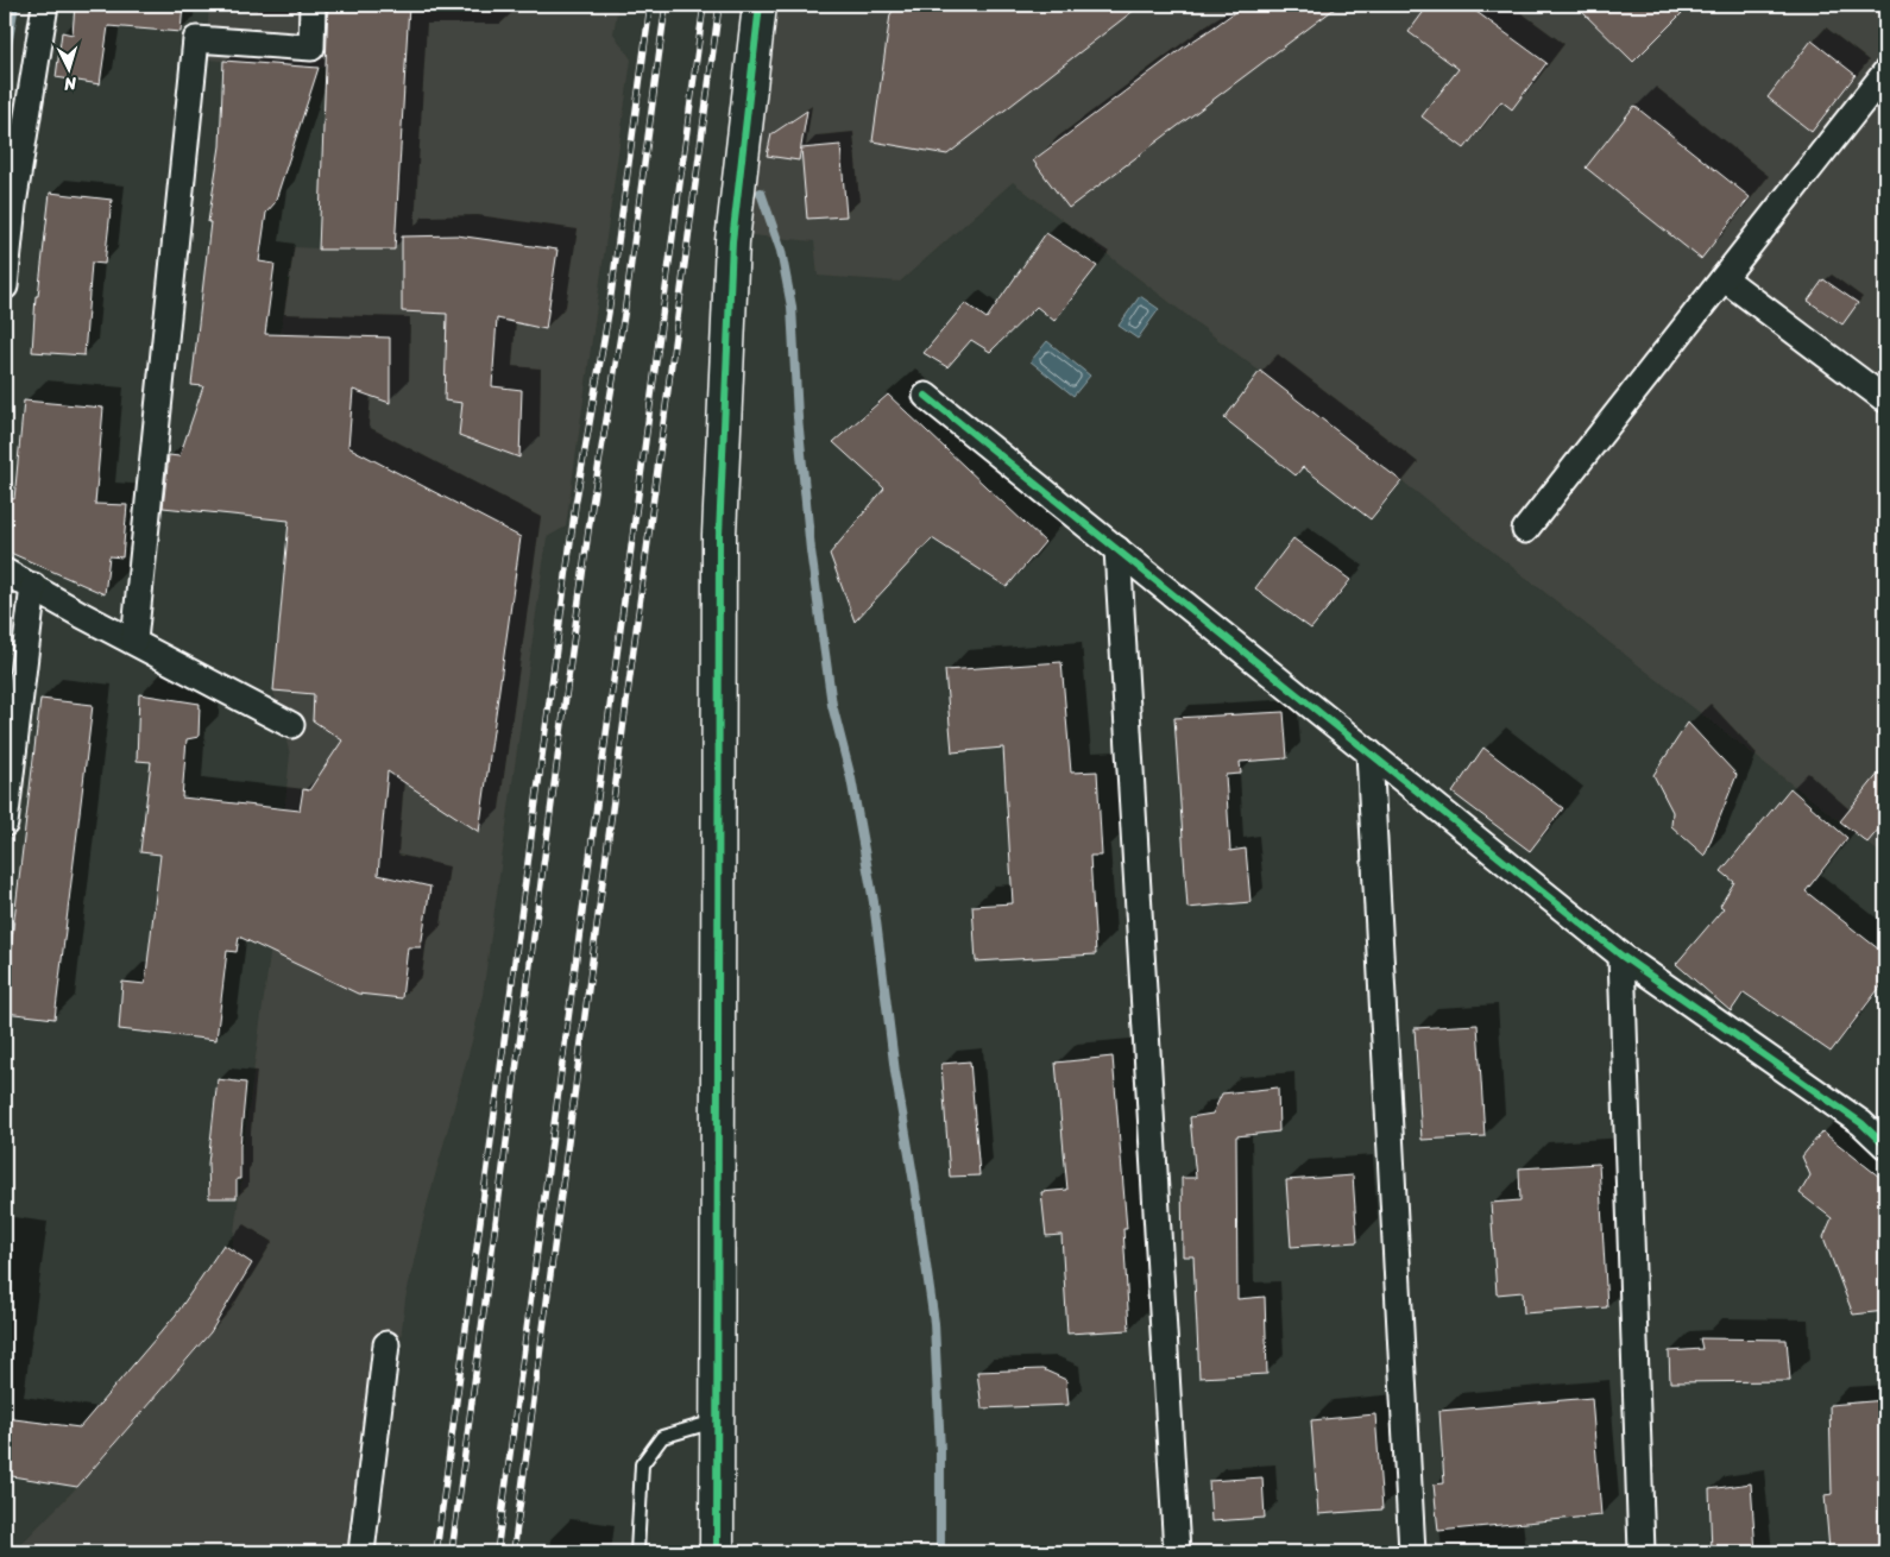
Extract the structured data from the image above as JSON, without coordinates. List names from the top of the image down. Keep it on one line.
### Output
{"north":"bottom"}
